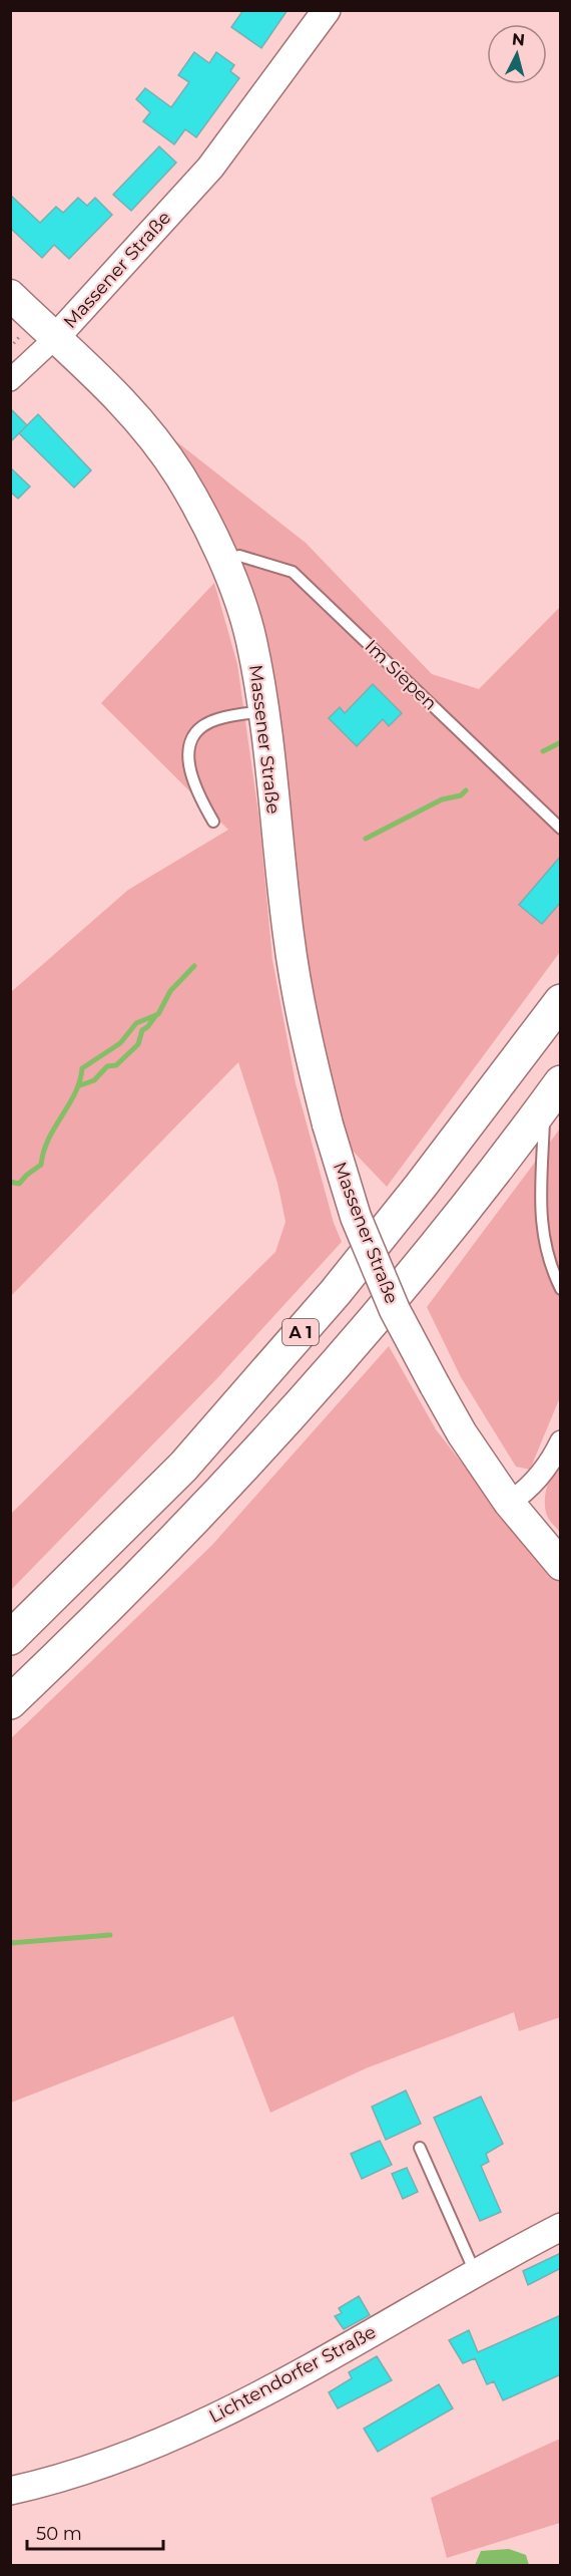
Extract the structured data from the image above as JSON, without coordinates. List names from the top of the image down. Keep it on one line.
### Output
{"streets":{"highway":["A 1"],"main road":["Massener Straße"],"street":["Lichtendorfer Straße"],"lane":["Im Siepen"]},"crossings":[["Massener Straße","Im Siepen"]],"scale_bar":"50 m","north":"top"}
